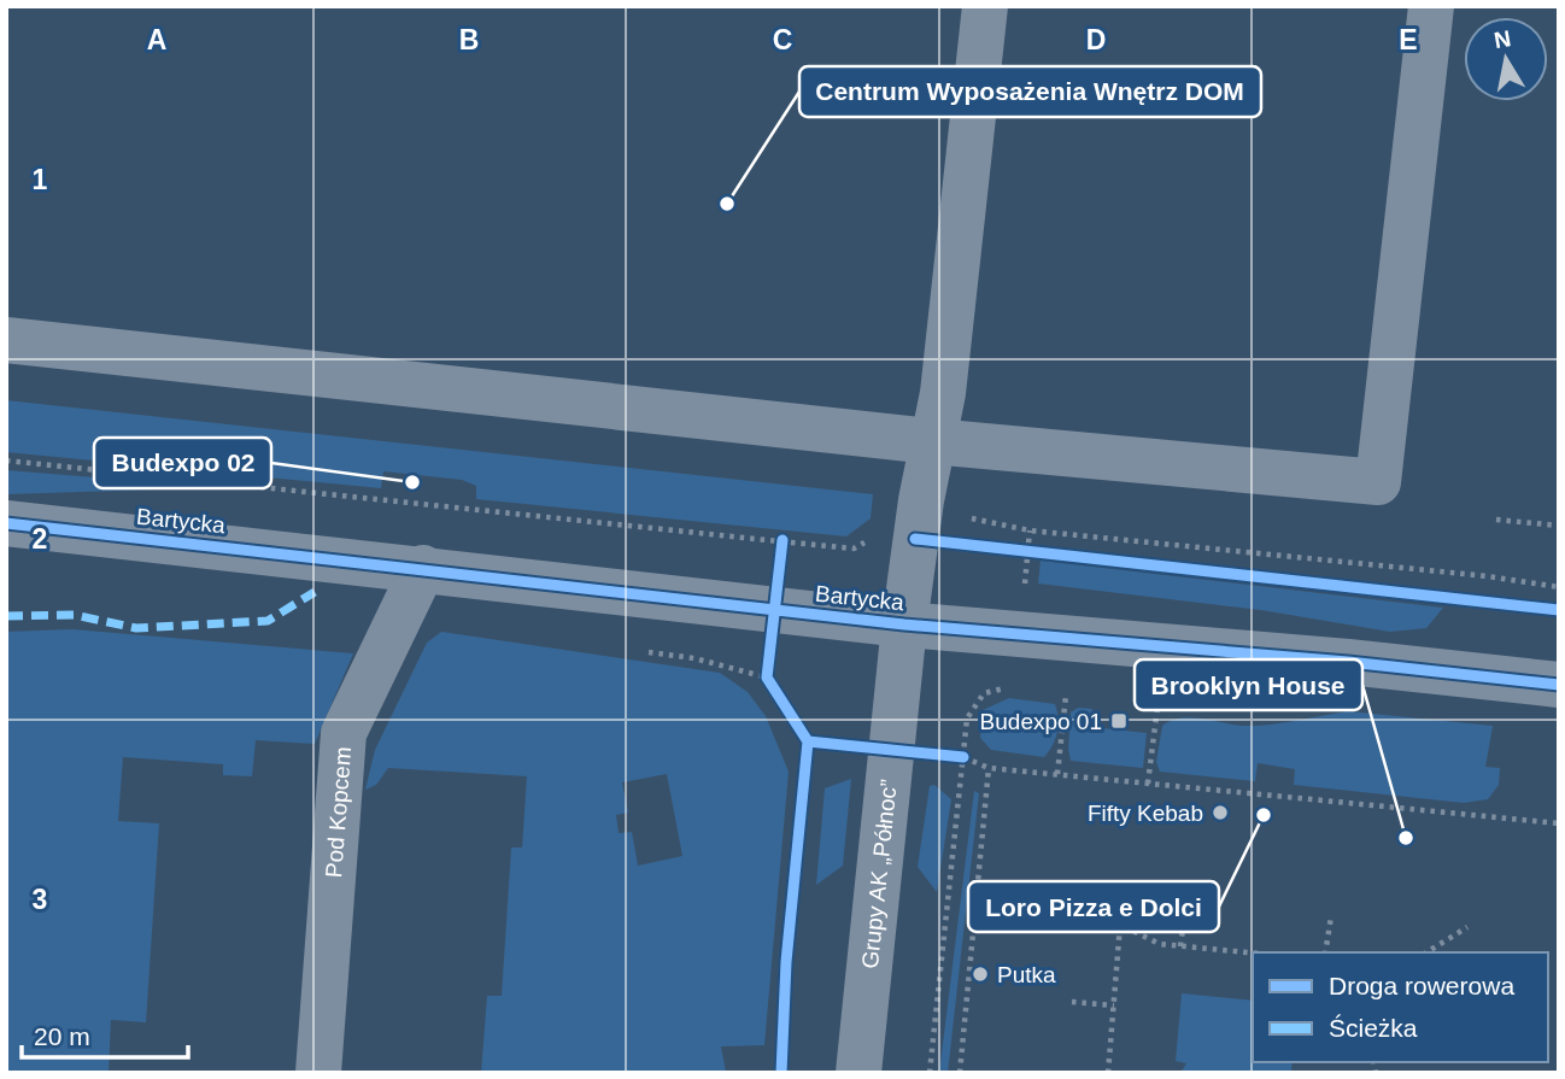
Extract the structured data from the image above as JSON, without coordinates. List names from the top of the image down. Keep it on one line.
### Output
{"streets":{"street":["Bartycka","Pod Kopcem","Grupy AK „Północ”"]},"crossings":[["Bartycka","Pod Kopcem"],["Bartycka","Grupy AK „Północ”"]],"places":{"other":["Centrum Wyposażenia Wnętrz DOM","Budexpo 02","Fifty Kebab","Loro Pizza e Dolci","Brooklyn House","Putka"],"transit":["Budexpo 01"]},"legend":["Droga rowerowa","Ścieżka"],"scale_bar":"20 m","north":"top","grid":{"columns":["A","B","C","D","E"],"rows":["1","2","3"]}}
